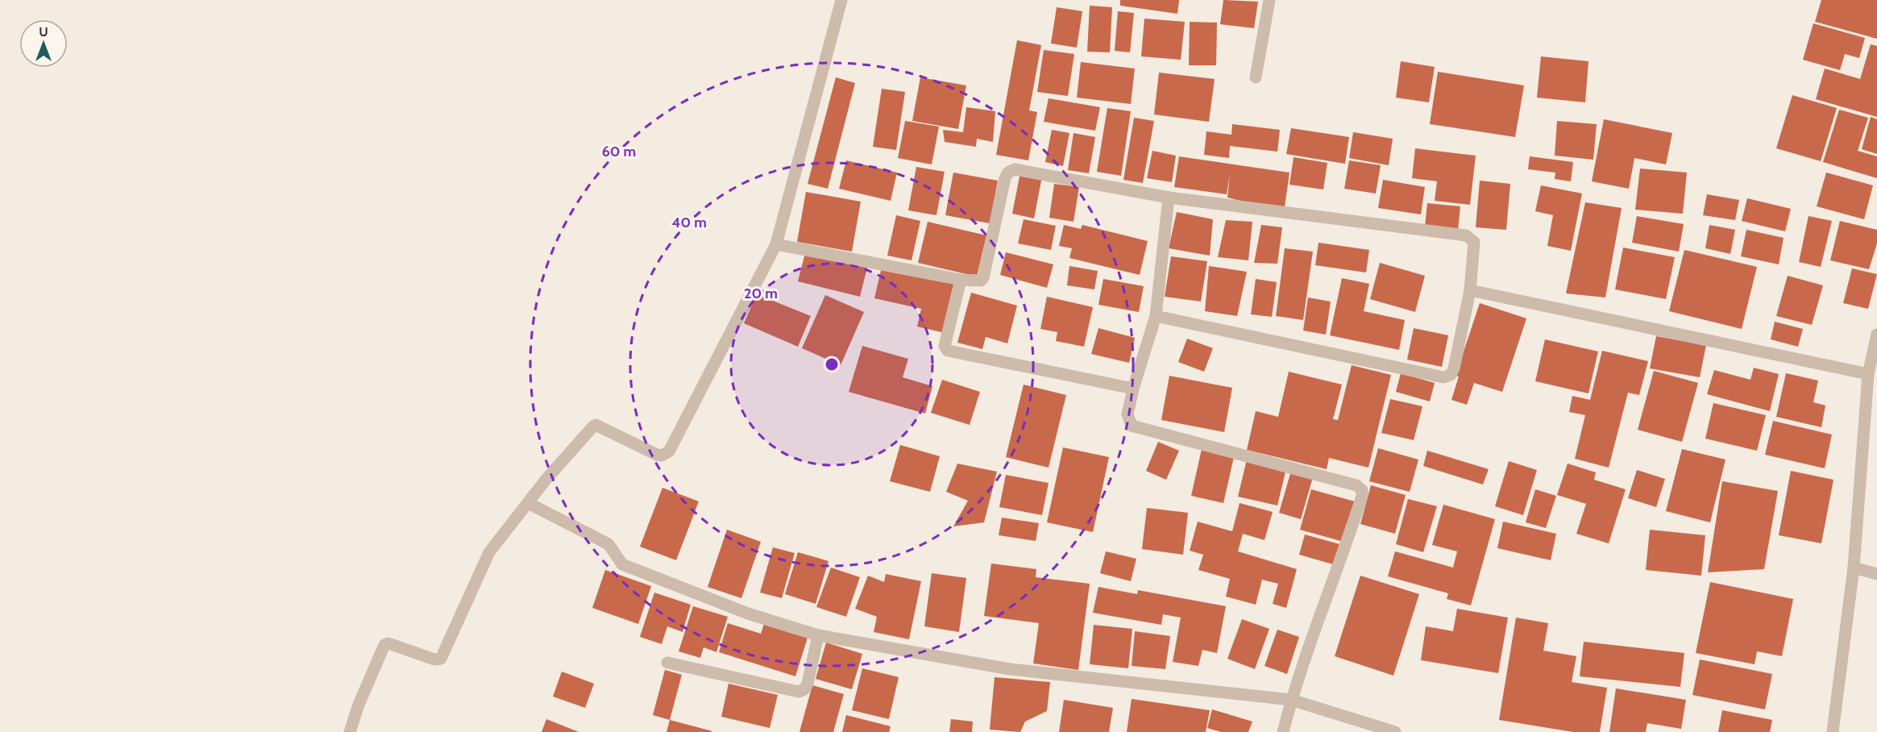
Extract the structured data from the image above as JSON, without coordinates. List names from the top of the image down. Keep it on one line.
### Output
{"north":"top","rings":["60 m","40 m","20 m"]}
